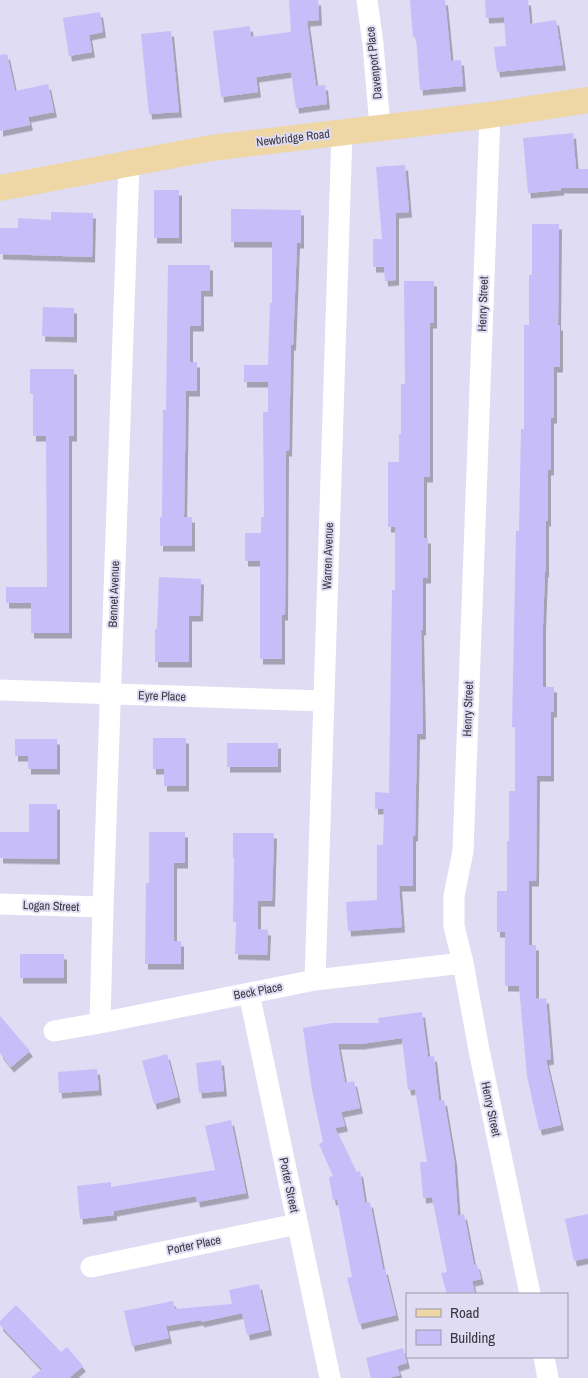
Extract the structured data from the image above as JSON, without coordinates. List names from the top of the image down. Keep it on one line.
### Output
{"streets":{"main road":["Newbridge Road"],"street":["Davenport Place","Henry Street","Warren Avenue","Bennet Avenue","Eyre Place","Logan Street","Beck Place","Porter Street","Porter Place"]},"crossings":[["Davenport Place","Newbridge Road"],["Newbridge Road","Henry Street"],["Newbridge Road","Warren Avenue"],["Newbridge Road","Bennet Avenue"],["Henry Street","Beck Place"],["Warren Avenue","Eyre Place"],["Warren Avenue","Beck Place"],["Bennet Avenue","Eyre Place"],["Bennet Avenue","Logan Street"],["Bennet Avenue","Beck Place"],["Beck Place","Porter Street"],["Porter Street","Porter Place"]],"legend":["Road","Building"]}
